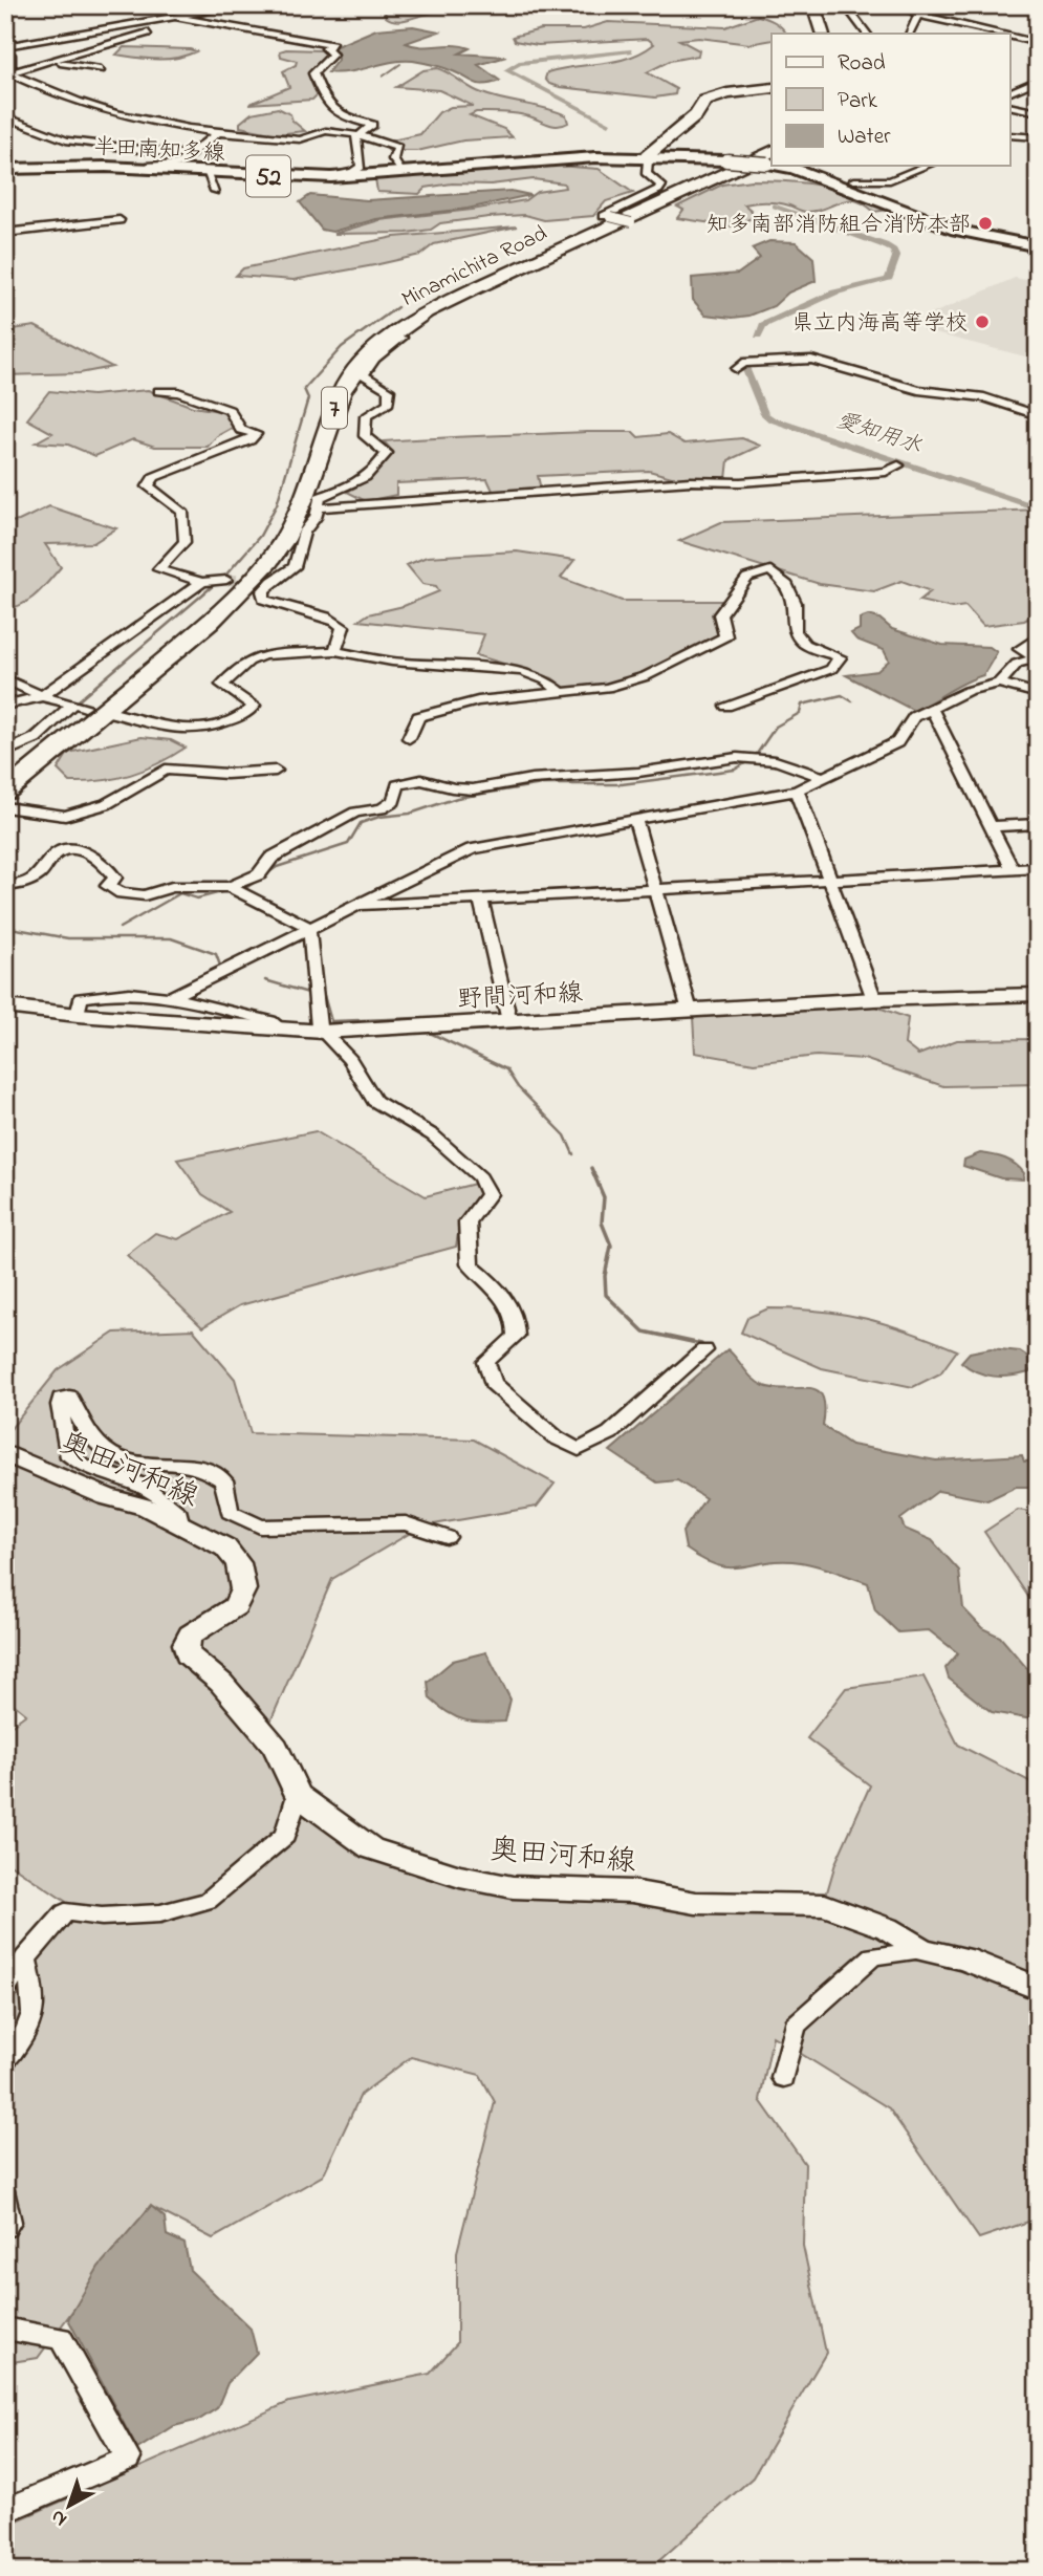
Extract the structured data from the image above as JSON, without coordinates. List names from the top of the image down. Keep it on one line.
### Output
{"streets":{"highway":["Minamichita Road","7"],"main road":["半田南知多線","52","野間河和線","奥田河和線"]},"crossings":[["半田南知多線","Minamichita Road"]],"water":["愛知用水"],"places":["知多南部消防組合消防本部","県立内海高等学校"],"legend":["Road","Park","Water"],"north":"bottom left"}
